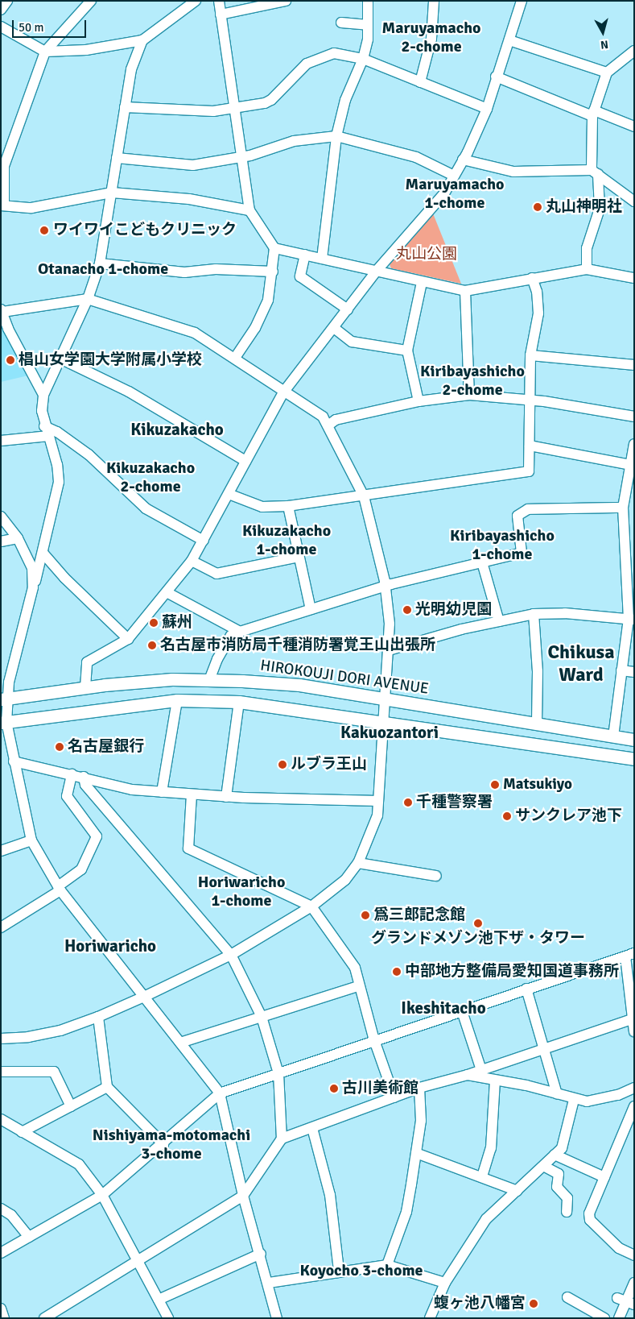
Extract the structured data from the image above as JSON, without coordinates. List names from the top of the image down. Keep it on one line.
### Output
{"streets":{"main road":["HIROKOUJI DORI AVENUE"]},"districts":["Maruyamacho 2-chome","Maruyamacho 1-chome","Otanacho 1-chome","Kiribayashicho 2-chome","Kikuzakacho","Kikuzakacho 2-chome","Kikuzakacho 1-chome","Kiribayashicho 1-chome","Chikusa Ward","Kakuozantori","Horiwaricho 1-chome","Horiwaricho","Ikeshitacho","Nishiyama-motomachi 3-chome","Koyocho 3-chome"],"parks":["丸山公園"],"places":["丸山神明社","ワイワイこどもクリニック","椙山女学園大学附属小学校","光明幼児園","蘇州","名古屋市消防局千種消防署覚王山出張所","名古屋銀行","ルブラ王山","Matsukiyo","千種警察署","サンクレア池下","爲三郎記念館","グランドメゾン池下ザ・タワー","中部地方整備局愛知国道事務所","古川美術館","蝮ヶ池八幡宮"],"scale_bar":"50 m","north":"bottom"}
